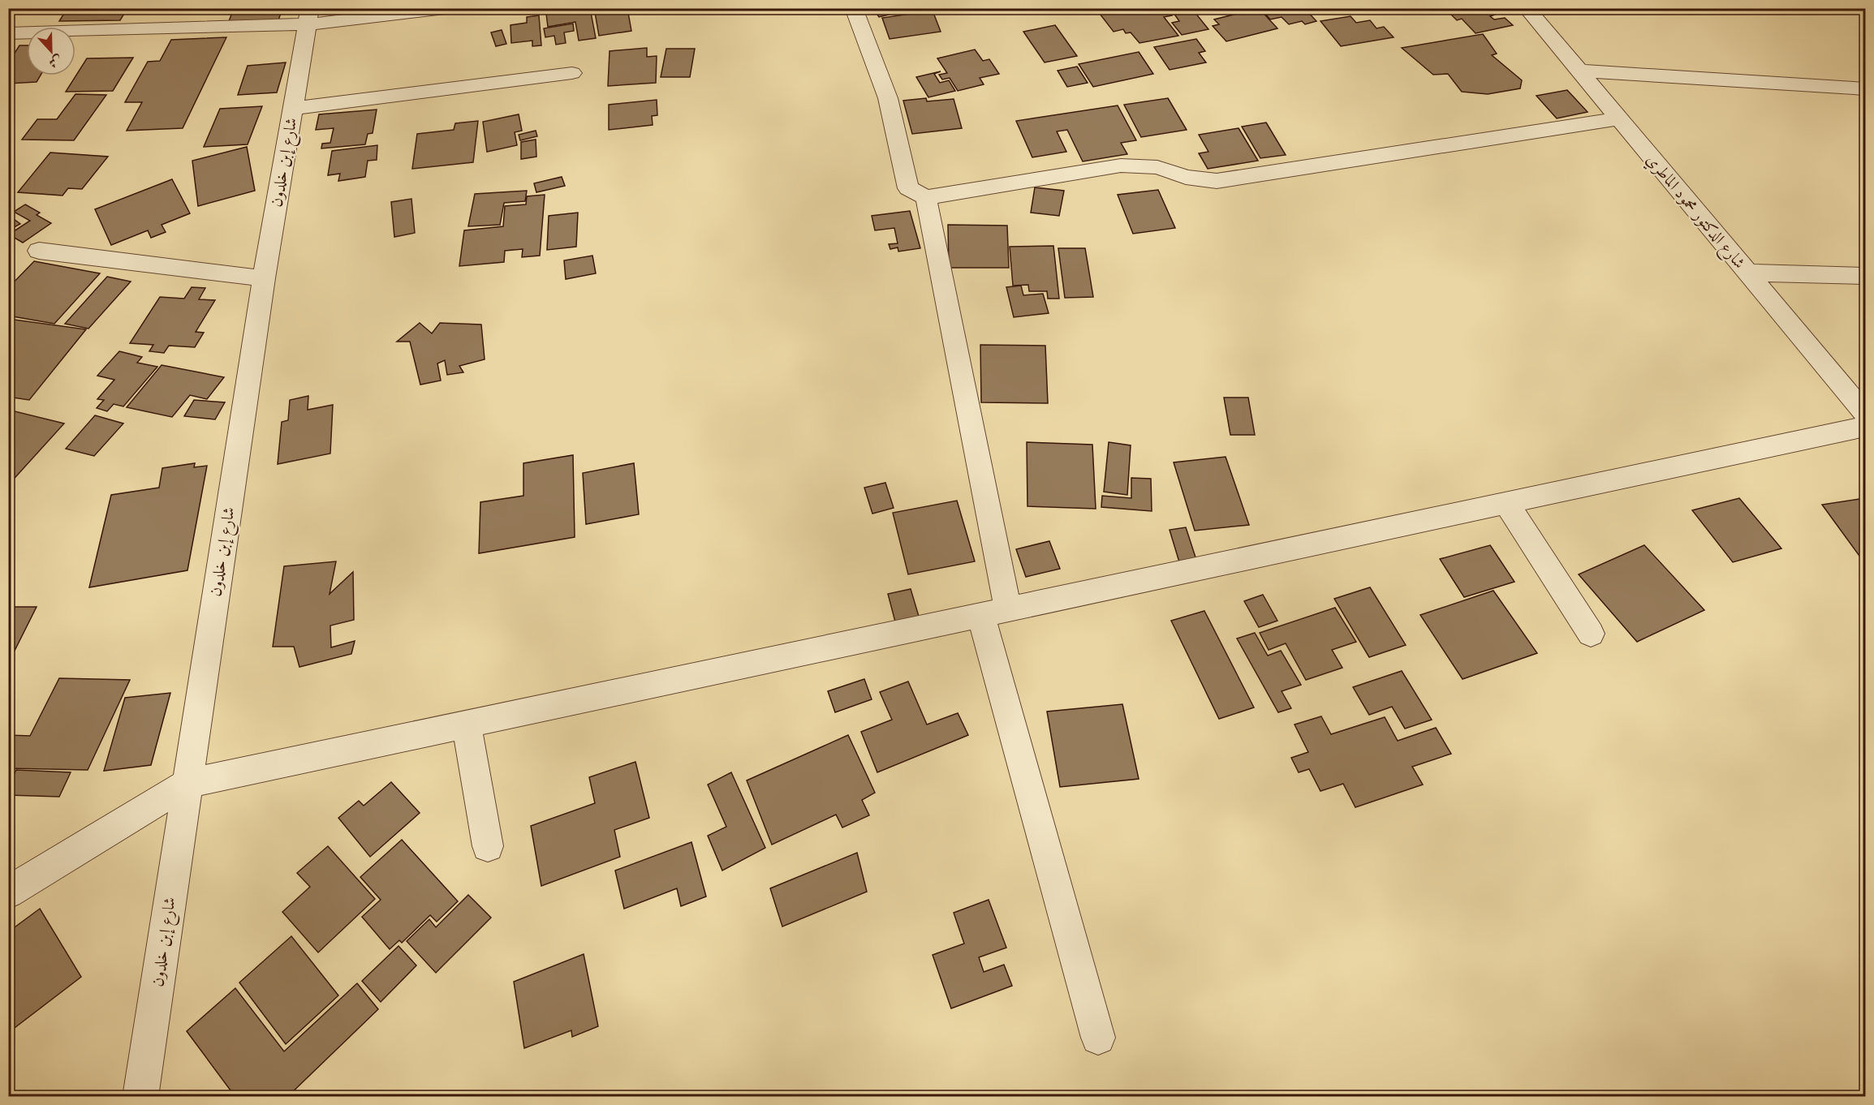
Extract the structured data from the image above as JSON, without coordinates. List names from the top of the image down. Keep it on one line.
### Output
{"streets":{"street":["شارع إبن خلدون","شارع الدكتور محمود الماطري"]},"north":"bottom"}
